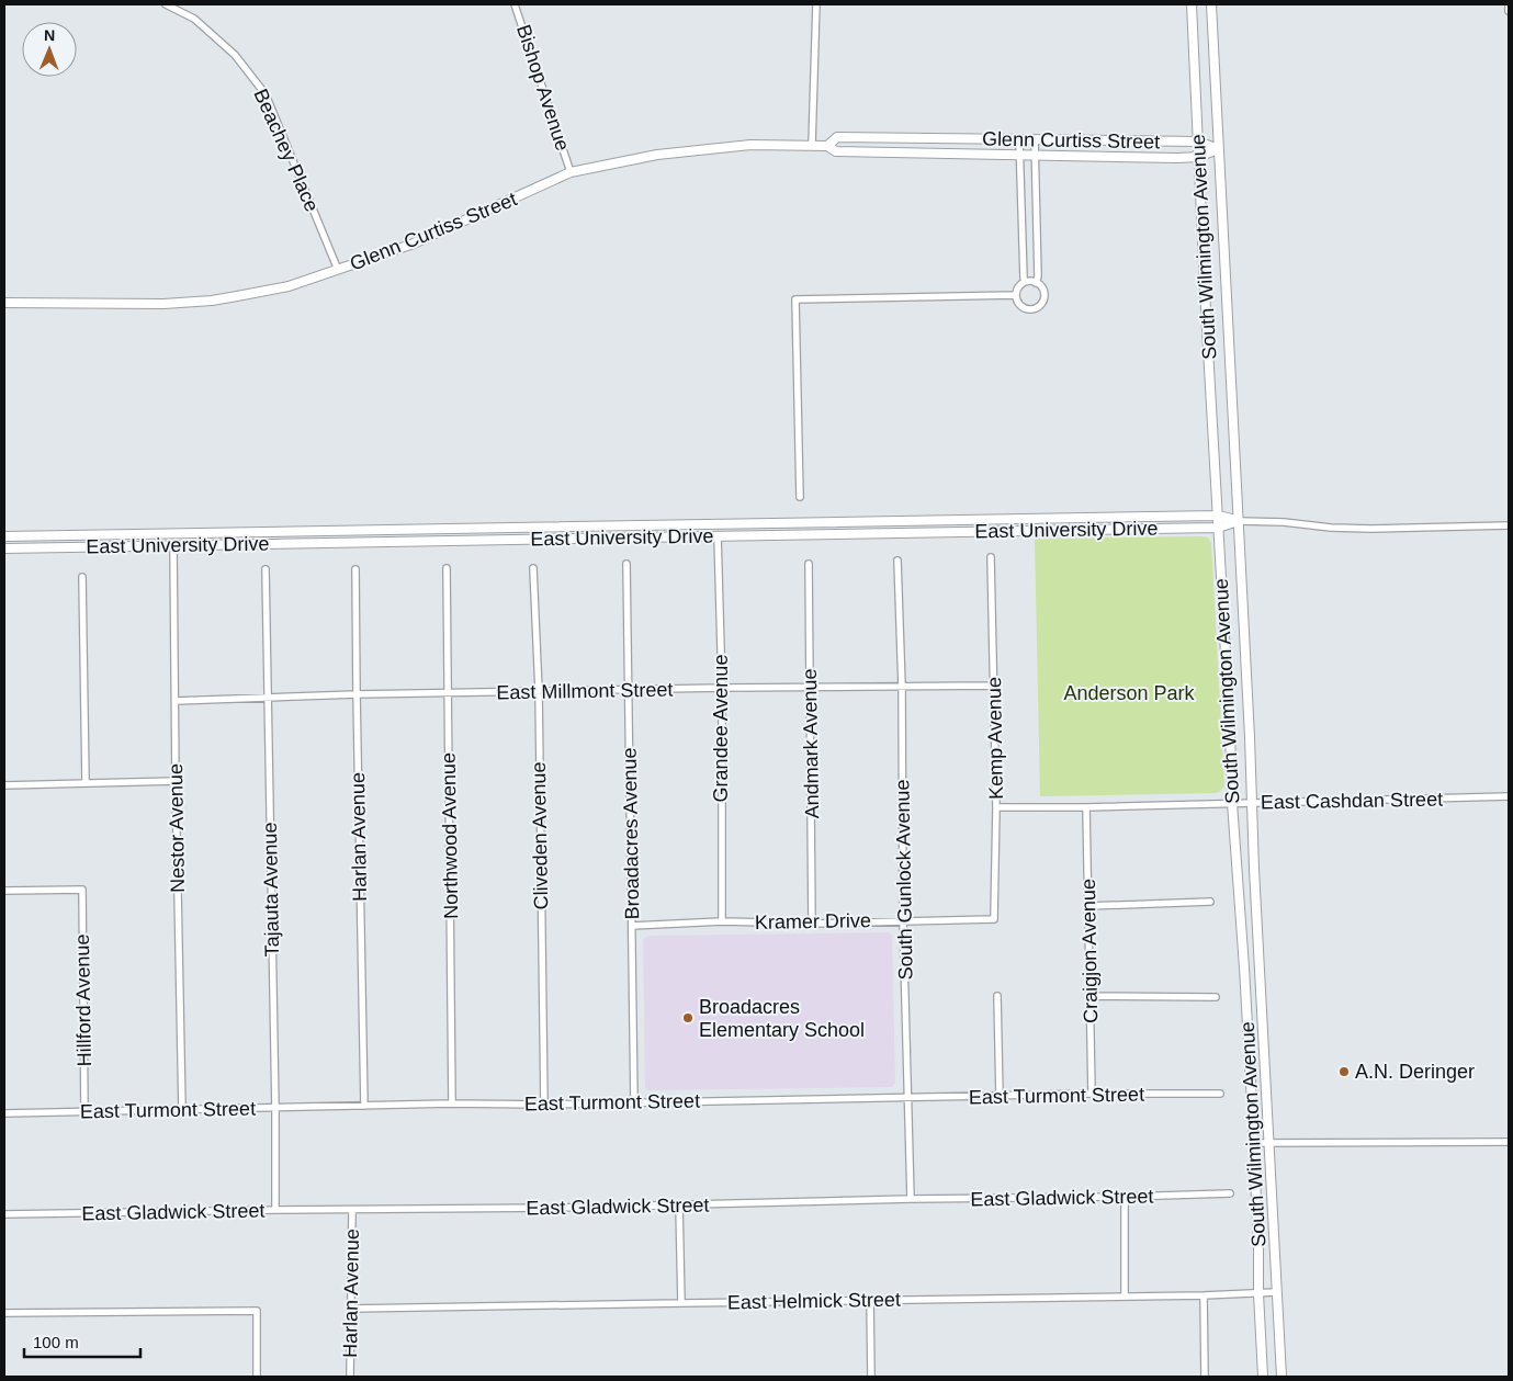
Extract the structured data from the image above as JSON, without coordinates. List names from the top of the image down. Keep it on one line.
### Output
{"streets":{"street":["Bishop Avenue","Glenn Curtiss Street","Beachey Place","South Wilmington Avenue","East University Drive","East Millmont Street","Grandee Avenue","Kemp Avenue","Andmark Avenue","East Cashdan Street","Nestor Avenue","Broadacres Avenue","Northwood Avenue","Cliveden Avenue","Harlan Avenue","South Gunlock Avenue","Tajauta Avenue","Kramer Drive","Craigjon Avenue","Hillford Avenue","East Turmont Street","East Gladwick Street","East Helmick Street"]},"crossings":[["Bishop Avenue","Glenn Curtiss Street"],["Glenn Curtiss Street","Beachey Place"],["Glenn Curtiss Street","South Wilmington Avenue"],["South Wilmington Avenue","East University Drive"],["South Wilmington Avenue","East Cashdan Street"],["South Wilmington Avenue","East Helmick Street"],["East University Drive","Grandee Avenue"],["East University Drive","Nestor Avenue"],["East Millmont Street","Grandee Avenue"],["East Millmont Street","Kemp Avenue"],["East Millmont Street","Andmark Avenue"],["East Millmont Street","Nestor Avenue"],["East Millmont Street","Broadacres Avenue"],["East Millmont Street","Northwood Avenue"],["East Millmont Street","Cliveden Avenue"],["East Millmont Street","Harlan Avenue"],["East Millmont Street","South Gunlock Avenue"],["East Millmont Street","Tajauta Avenue"],["Grandee Avenue","Kramer Drive"],["Kemp Avenue","East Cashdan Street"],["Kemp Avenue","Kramer Drive"],["Andmark Avenue","Kramer Drive"],["East Cashdan Street","Craigjon Avenue"],["Nestor Avenue","East Turmont Street"],["Broadacres Avenue","Kramer Drive"],["Broadacres Avenue","East Turmont Street"],["Northwood Avenue","East Turmont Street"],["Cliveden Avenue","East Turmont Street"],["Harlan Avenue","East Turmont Street"],["Harlan Avenue","East Gladwick Street"],["Harlan Avenue","East Helmick Street"],["South Gunlock Avenue","Kramer Drive"],["South Gunlock Avenue","East Turmont Street"],["South Gunlock Avenue","East Gladwick Street"],["Tajauta Avenue","East Turmont Street"],["Tajauta Avenue","East Gladwick Street"],["Craigjon Avenue","East Turmont Street"],["Hillford Avenue","East Turmont Street"]],"parks":["Anderson Park"],"places":["Broadacres Elementary School","A.N. Deringer"],"scale_bar":"100 m","north":"top"}
